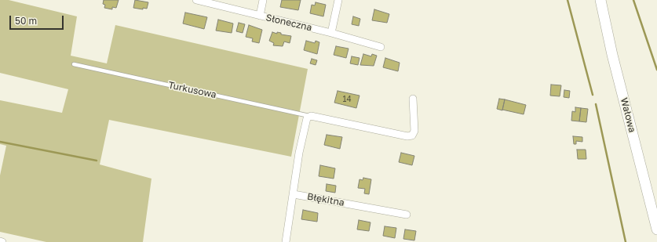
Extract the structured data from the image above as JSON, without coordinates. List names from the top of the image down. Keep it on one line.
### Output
{"streets":{"street":["Słoneczna","Turkusowa","Wałowa","Błękitna"]},"house_numbers":["14"],"scale_bar":"50 m"}
